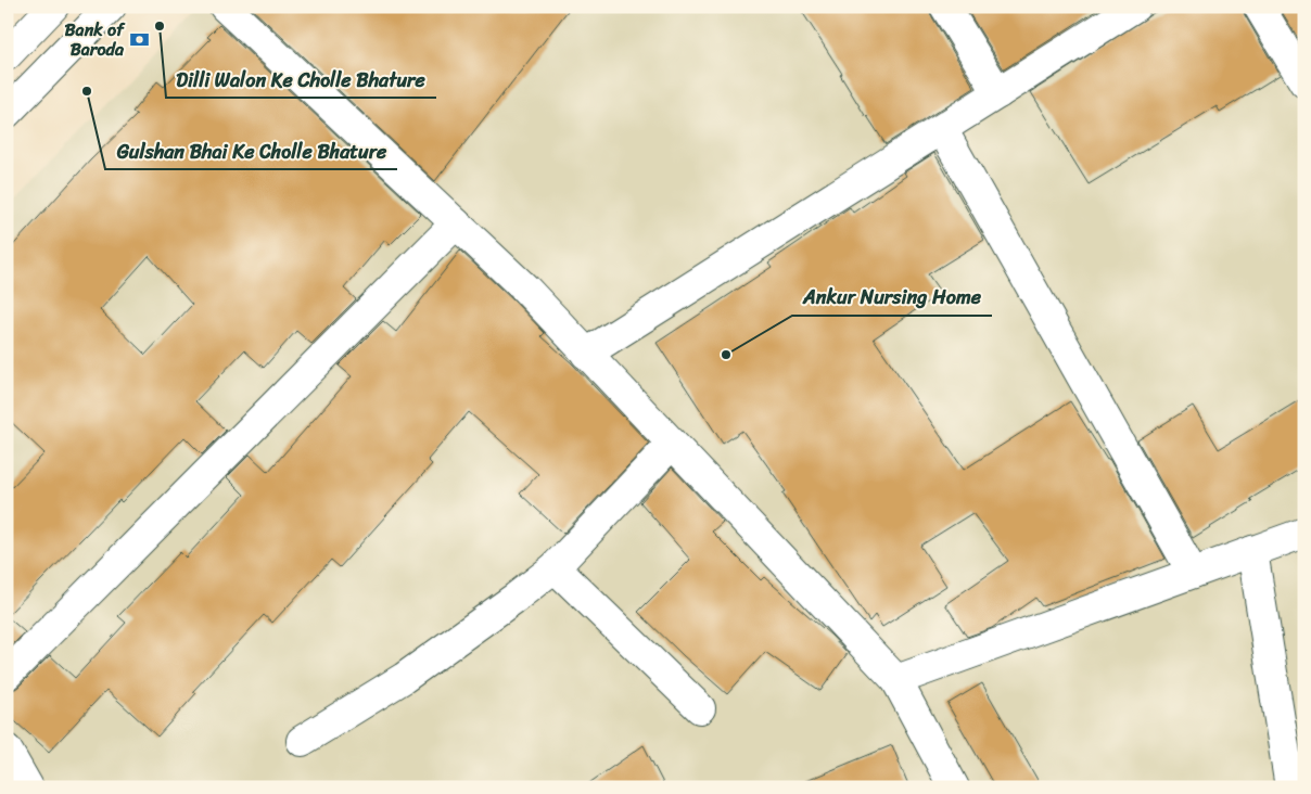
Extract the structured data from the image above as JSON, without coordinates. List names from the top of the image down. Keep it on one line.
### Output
{"places":{"other":["Dilli Walon Ke Cholle Bhature","Gulshan Bhai Ke Cholle Bhature","Ankur Nursing Home"],"bank":["Bank of Baroda"]}}
